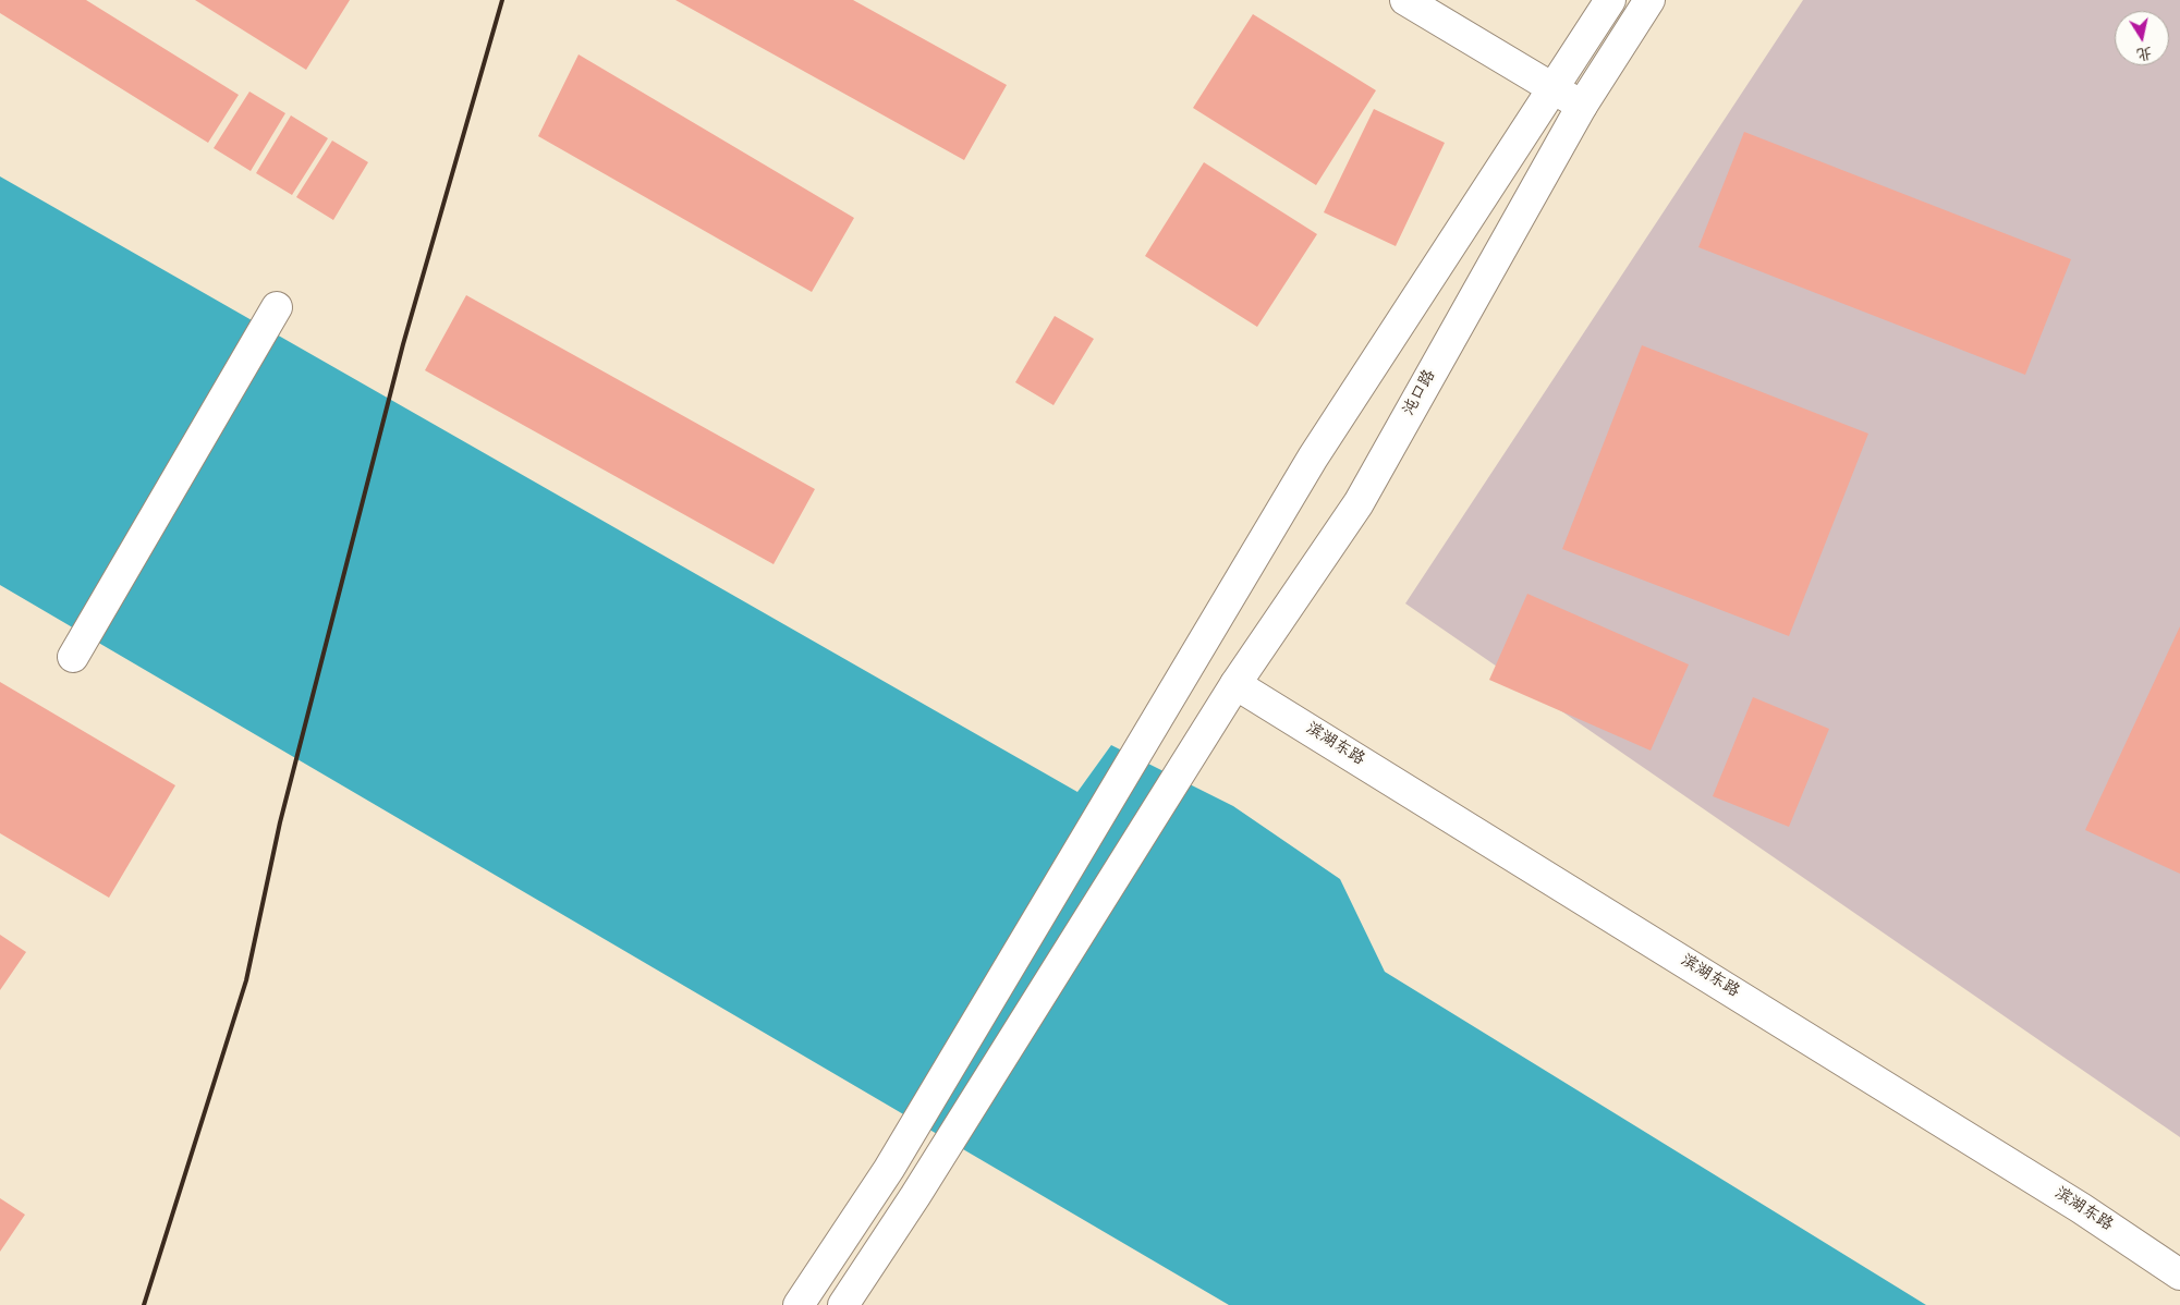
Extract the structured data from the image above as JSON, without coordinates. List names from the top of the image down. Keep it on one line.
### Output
{"streets":{"main road":["沌口路","滨湖东路"]},"crossings":[["沌口路","滨湖东路"]],"north":"bottom"}
